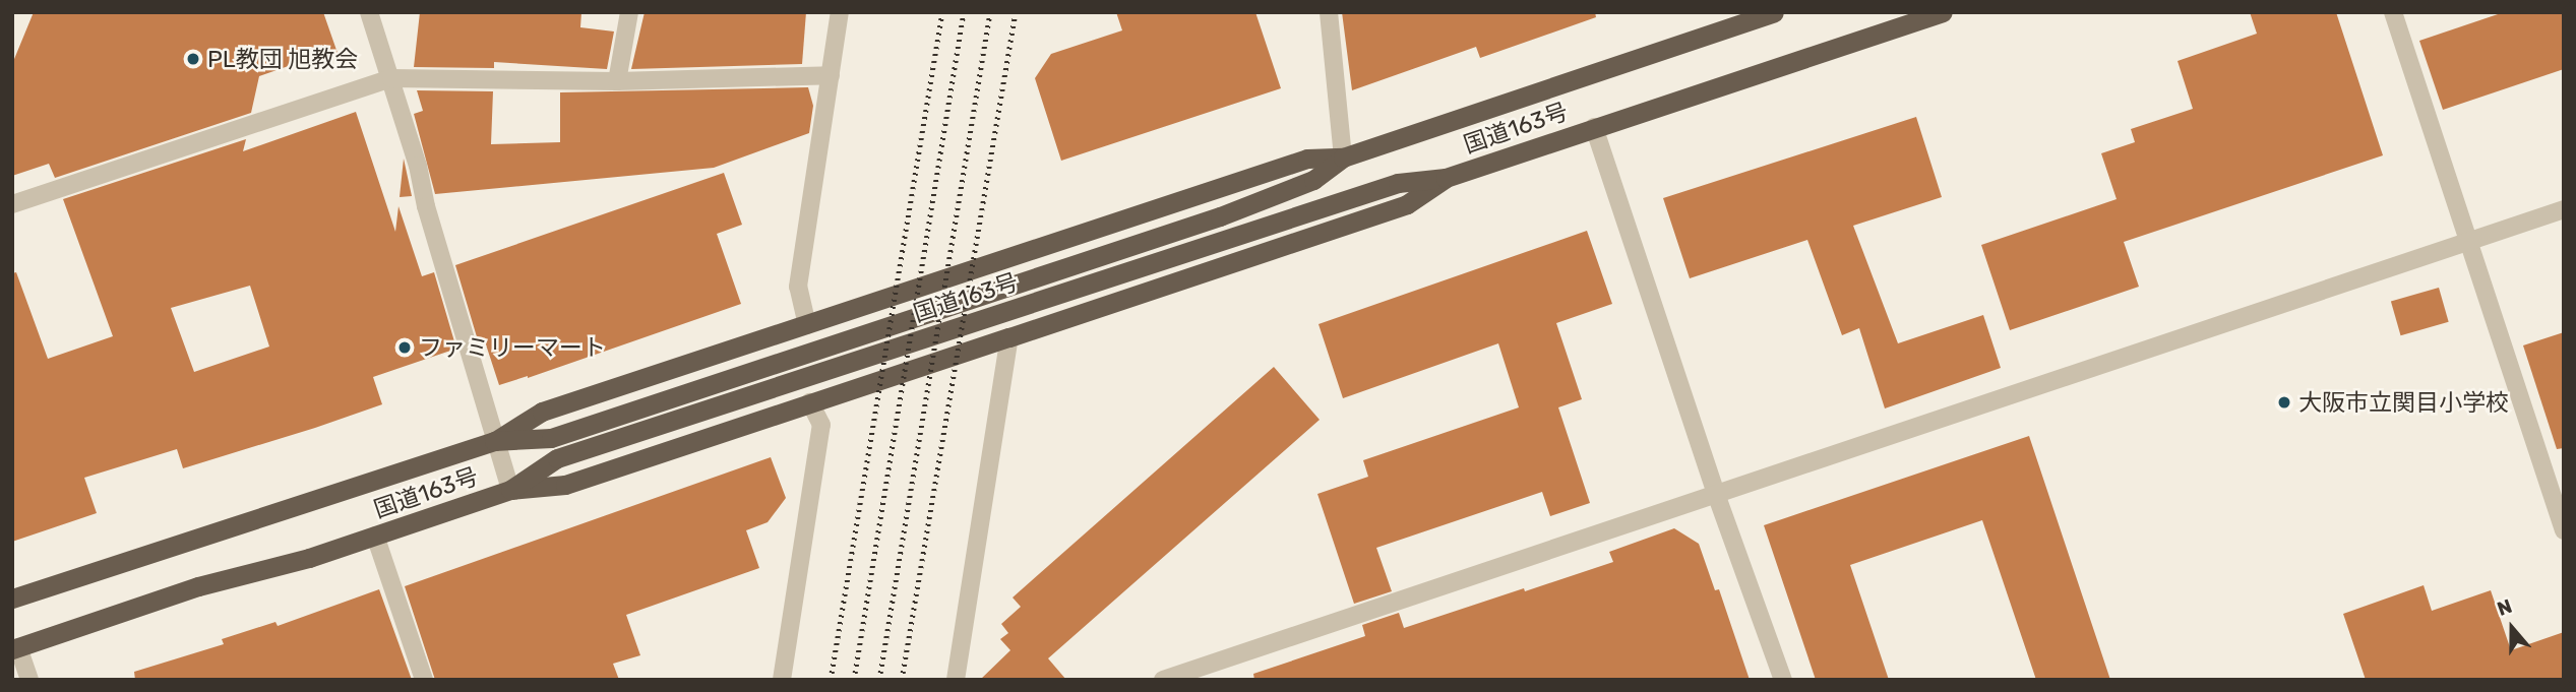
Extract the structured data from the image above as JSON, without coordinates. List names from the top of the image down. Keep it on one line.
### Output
{"streets":{"highway":["国道163号"]},"places":["PL教団 旭教会","ファミリーマート","大阪市立関目小学校"],"north":"top"}
